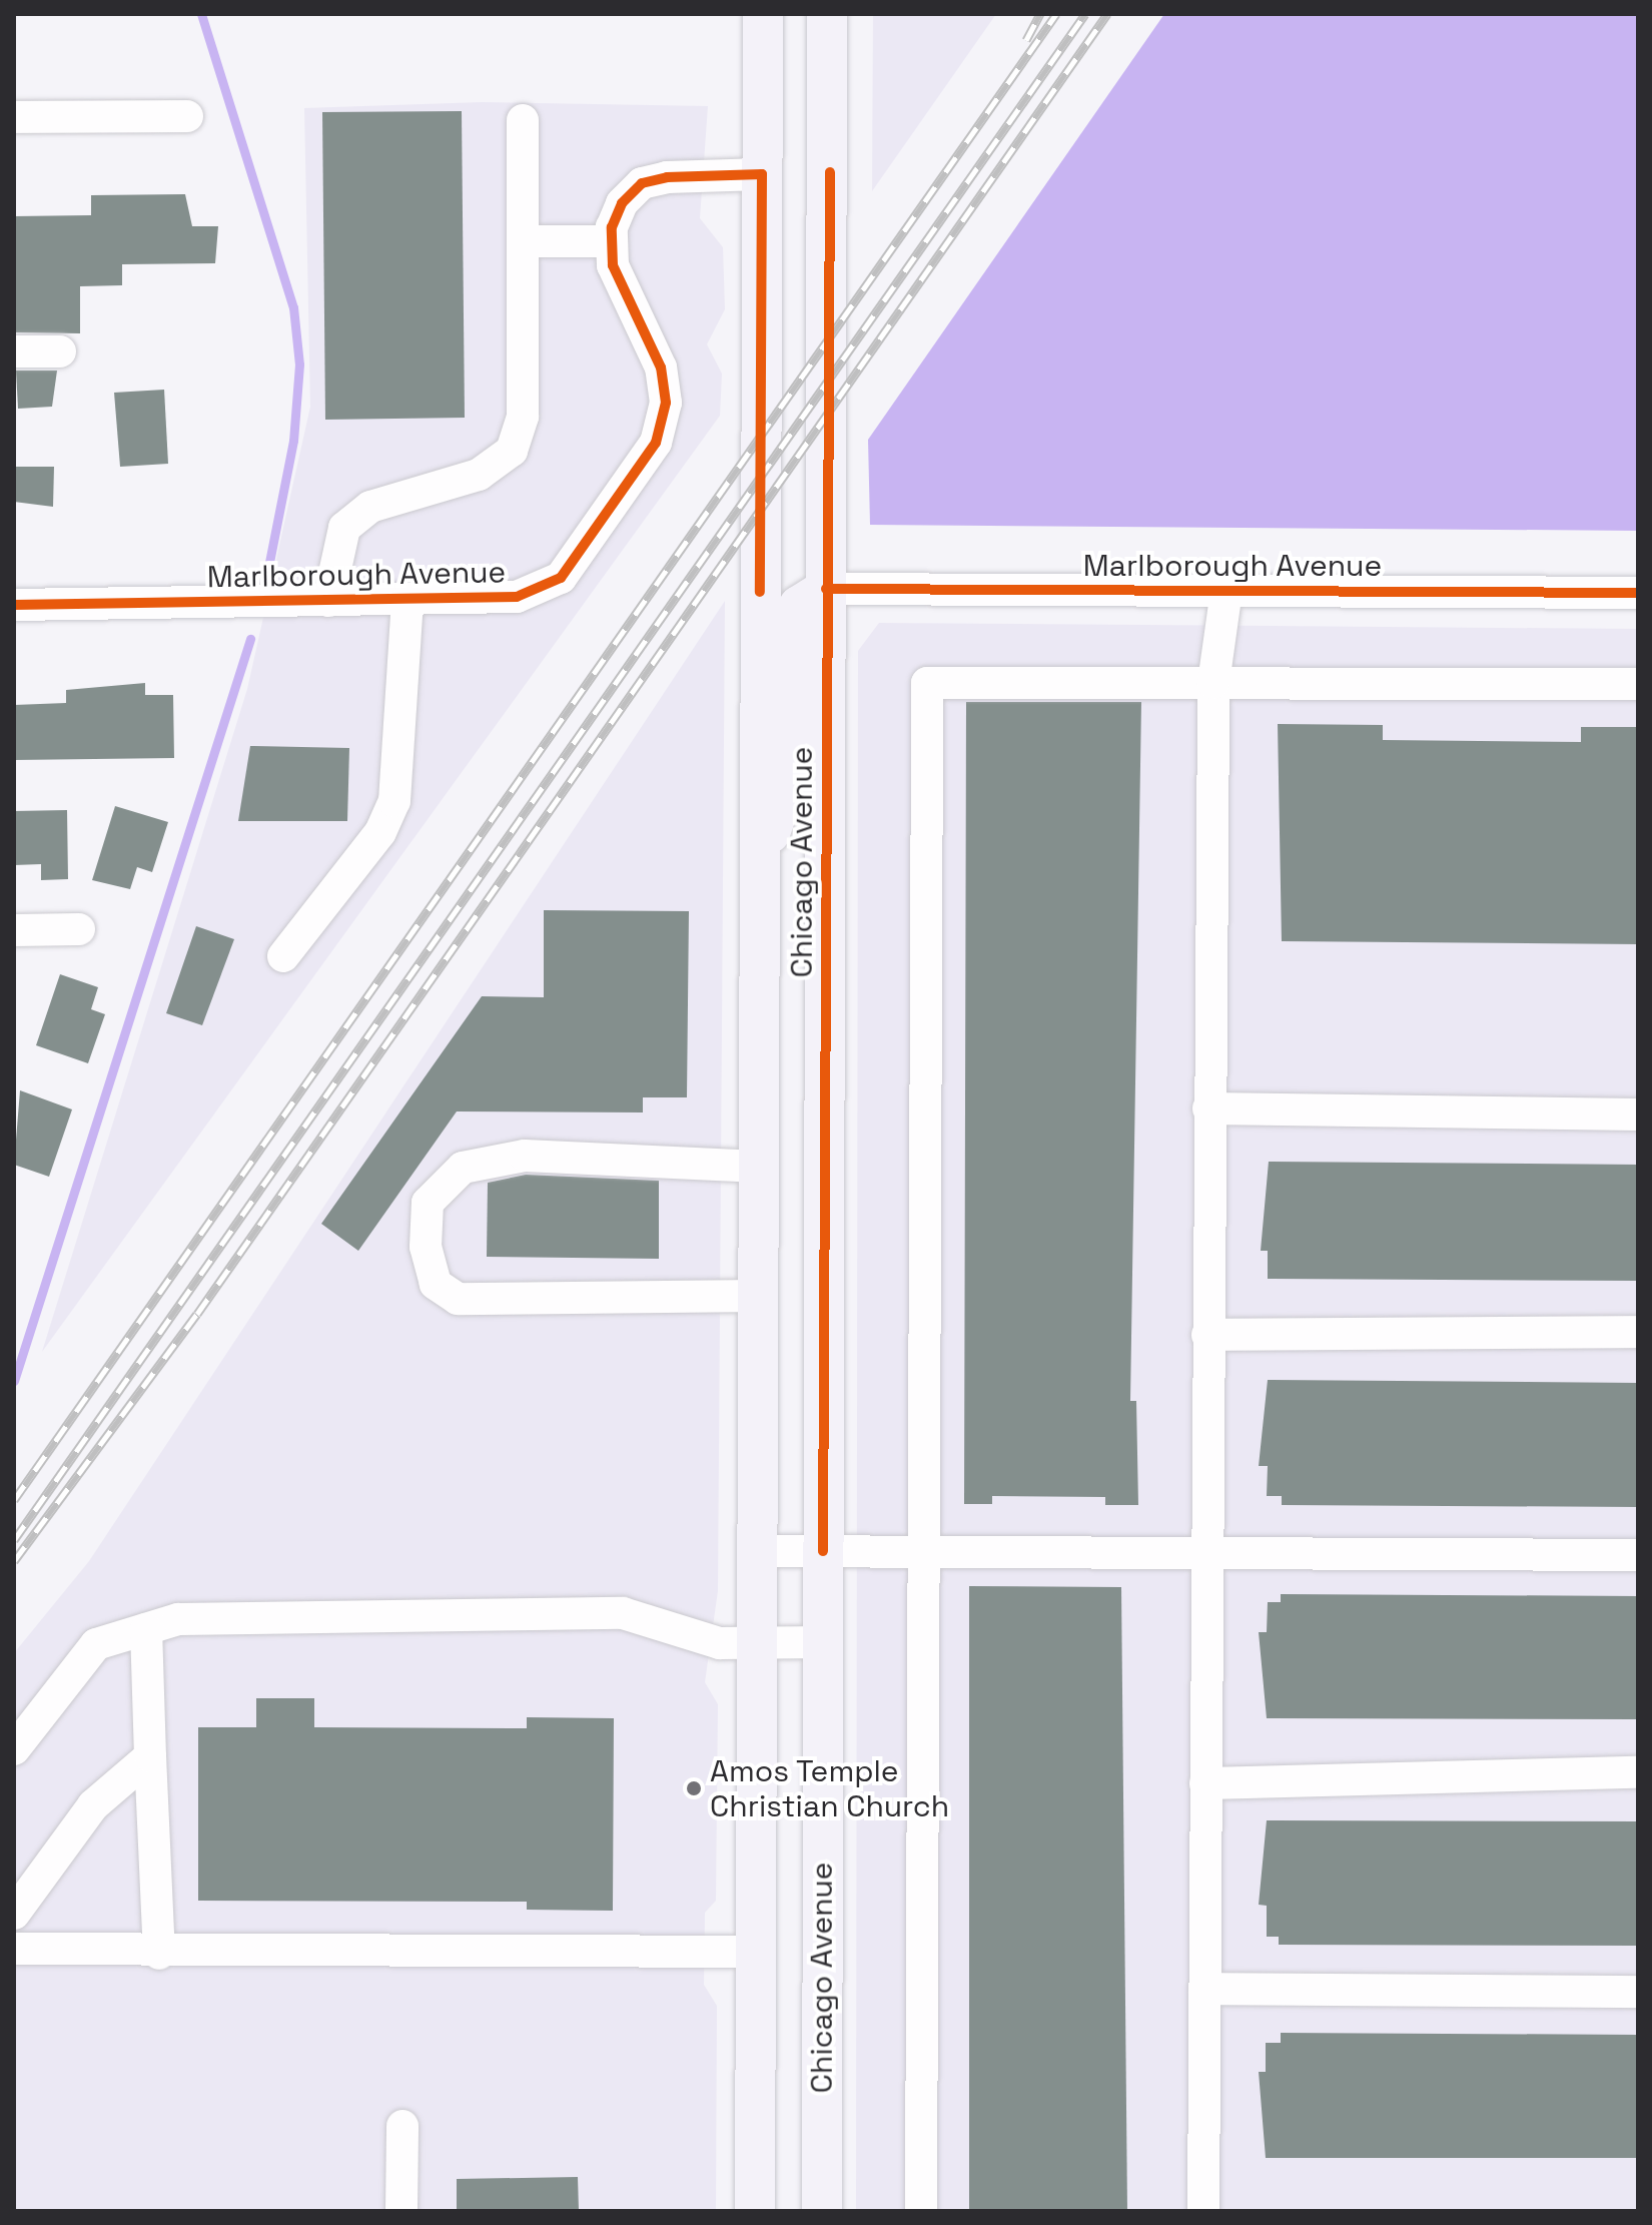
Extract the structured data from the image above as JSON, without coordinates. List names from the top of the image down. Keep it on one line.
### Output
{"streets":{"main road":["Chicago Avenue"],"street":["Marlborough Avenue"]},"crossings":[["Marlborough Avenue","Chicago Avenue"]],"places":["Amos Temple Christian Church"]}
